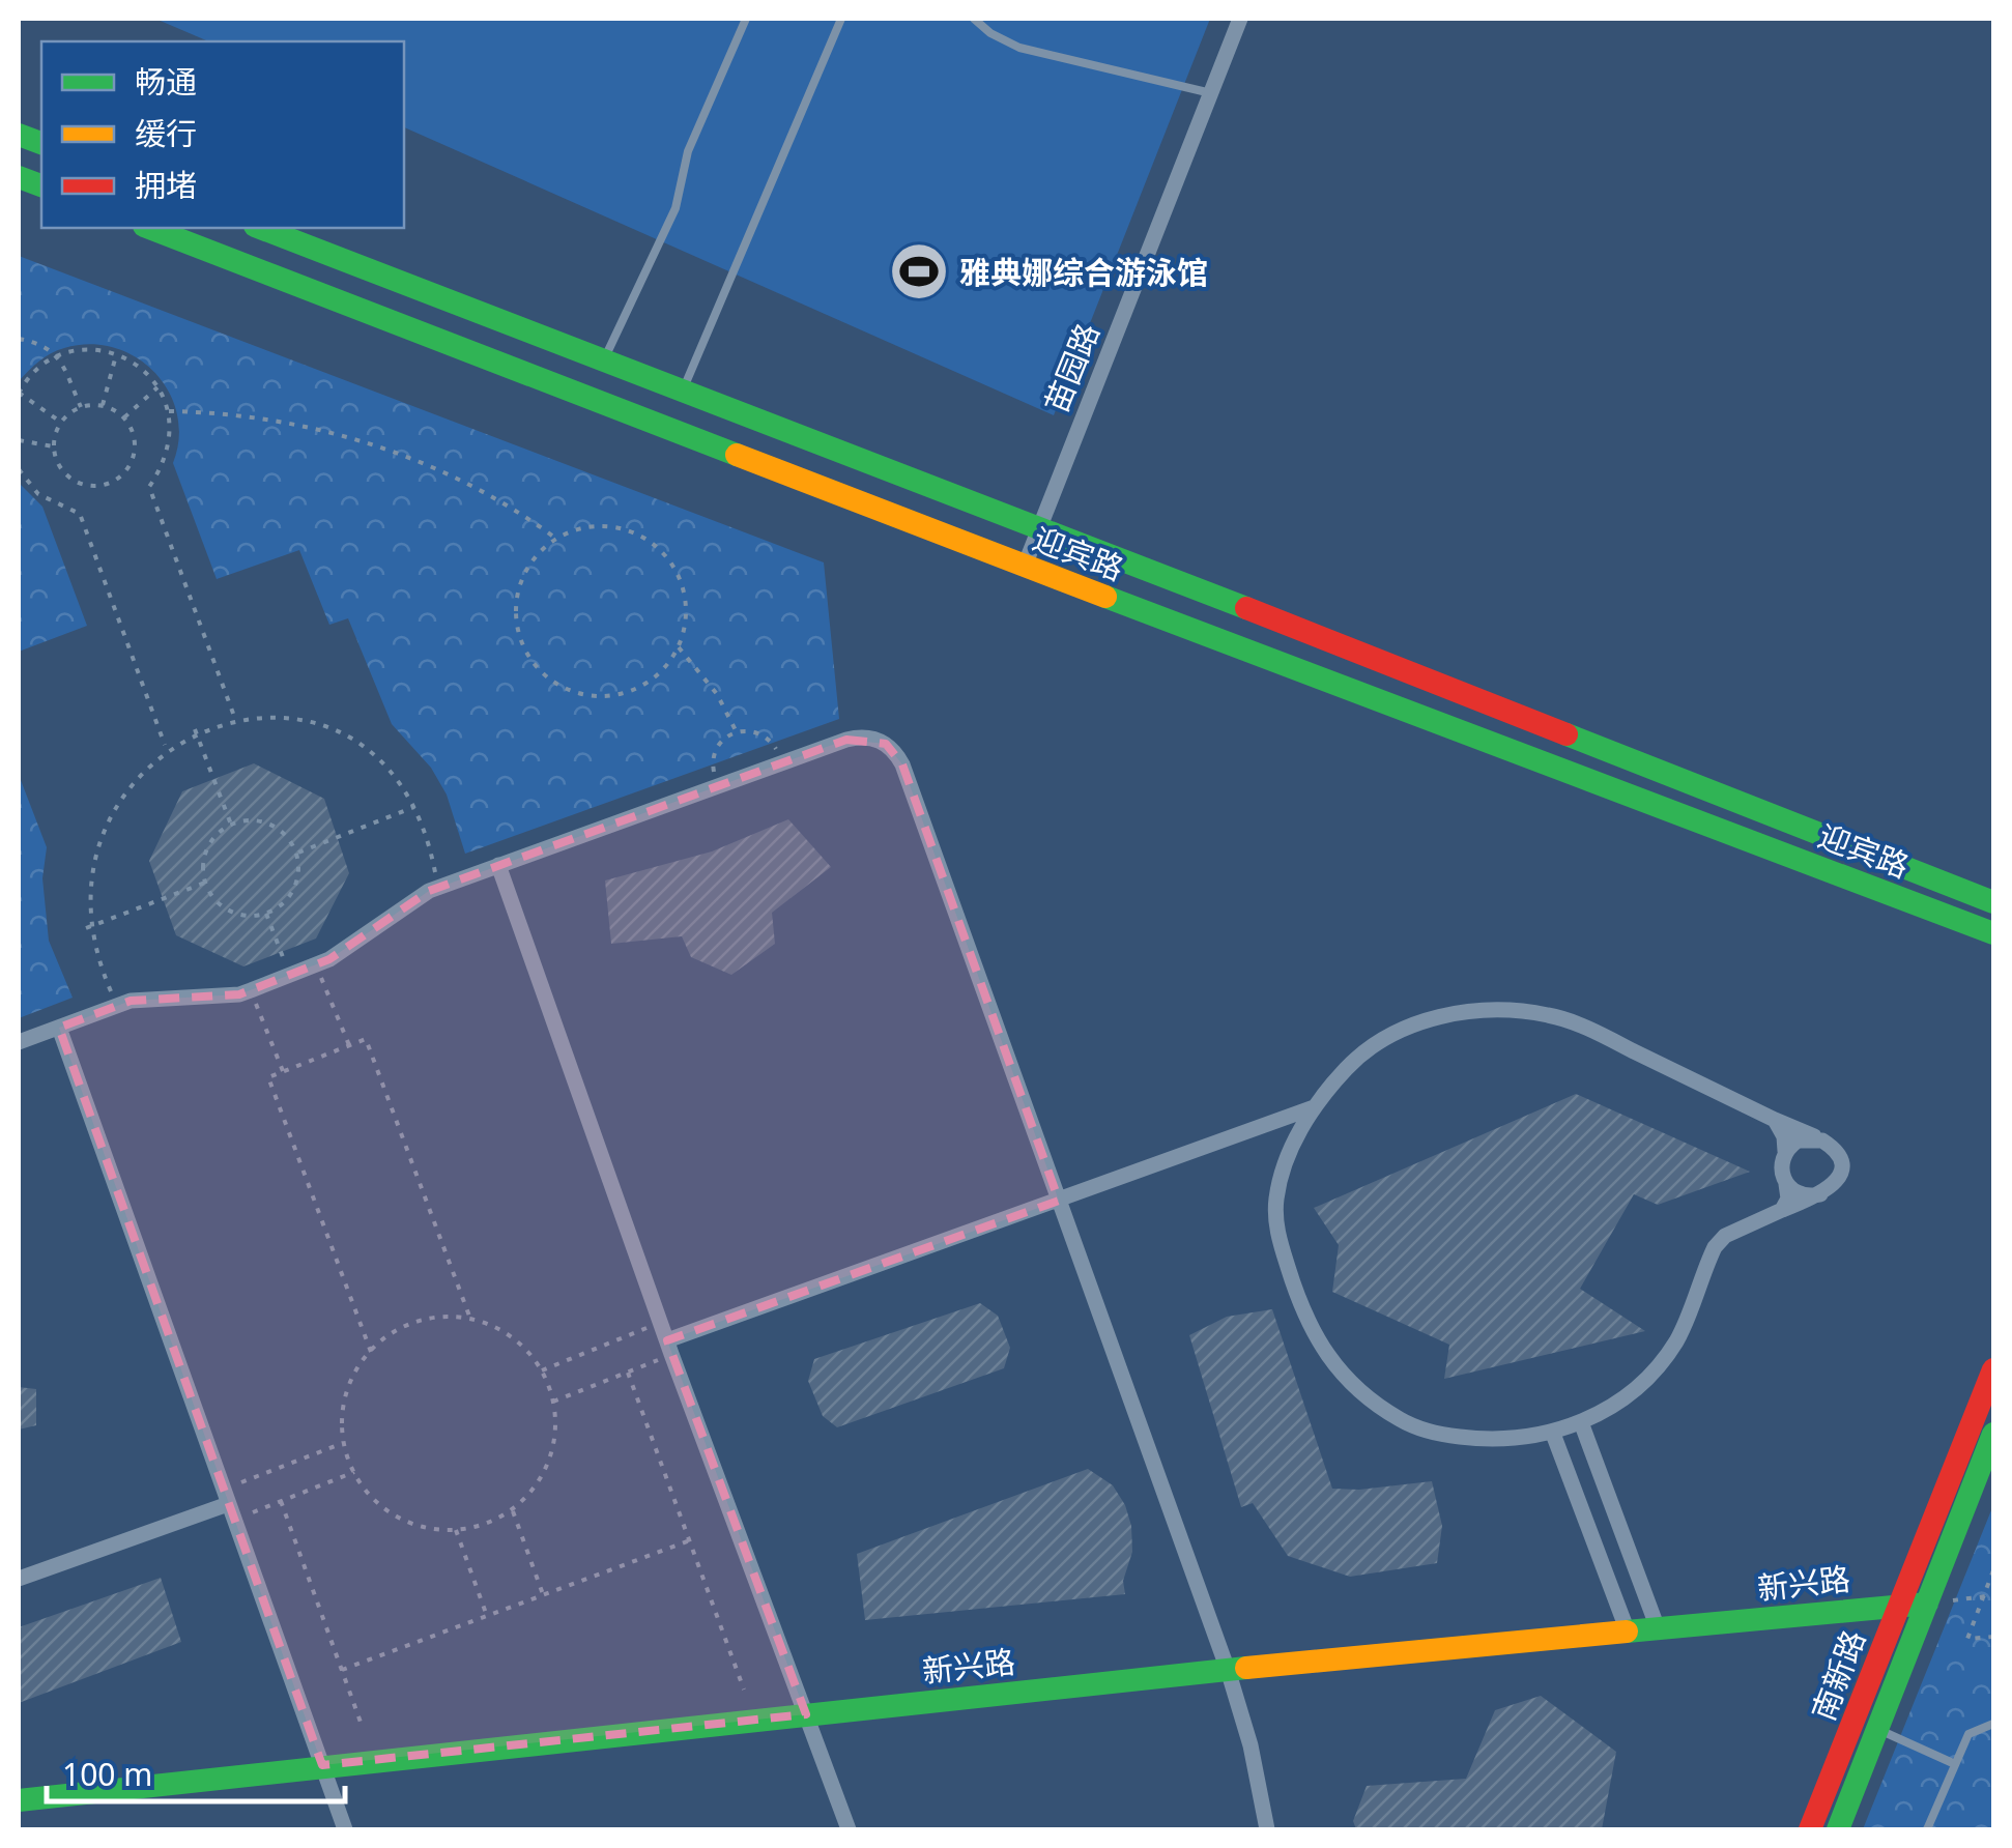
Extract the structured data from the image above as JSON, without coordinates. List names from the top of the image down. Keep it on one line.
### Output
{"streets":{"main road":["迎宾路","新兴路","南新路"],"street":["苗园路"]},"crossings":[["苗园路","迎宾路"],["新兴路","南新路"]],"places":{"sports":["雅典娜综合游泳馆"]},"legend":["畅通","缓行","拥堵"],"scale_bar":"100 m"}
